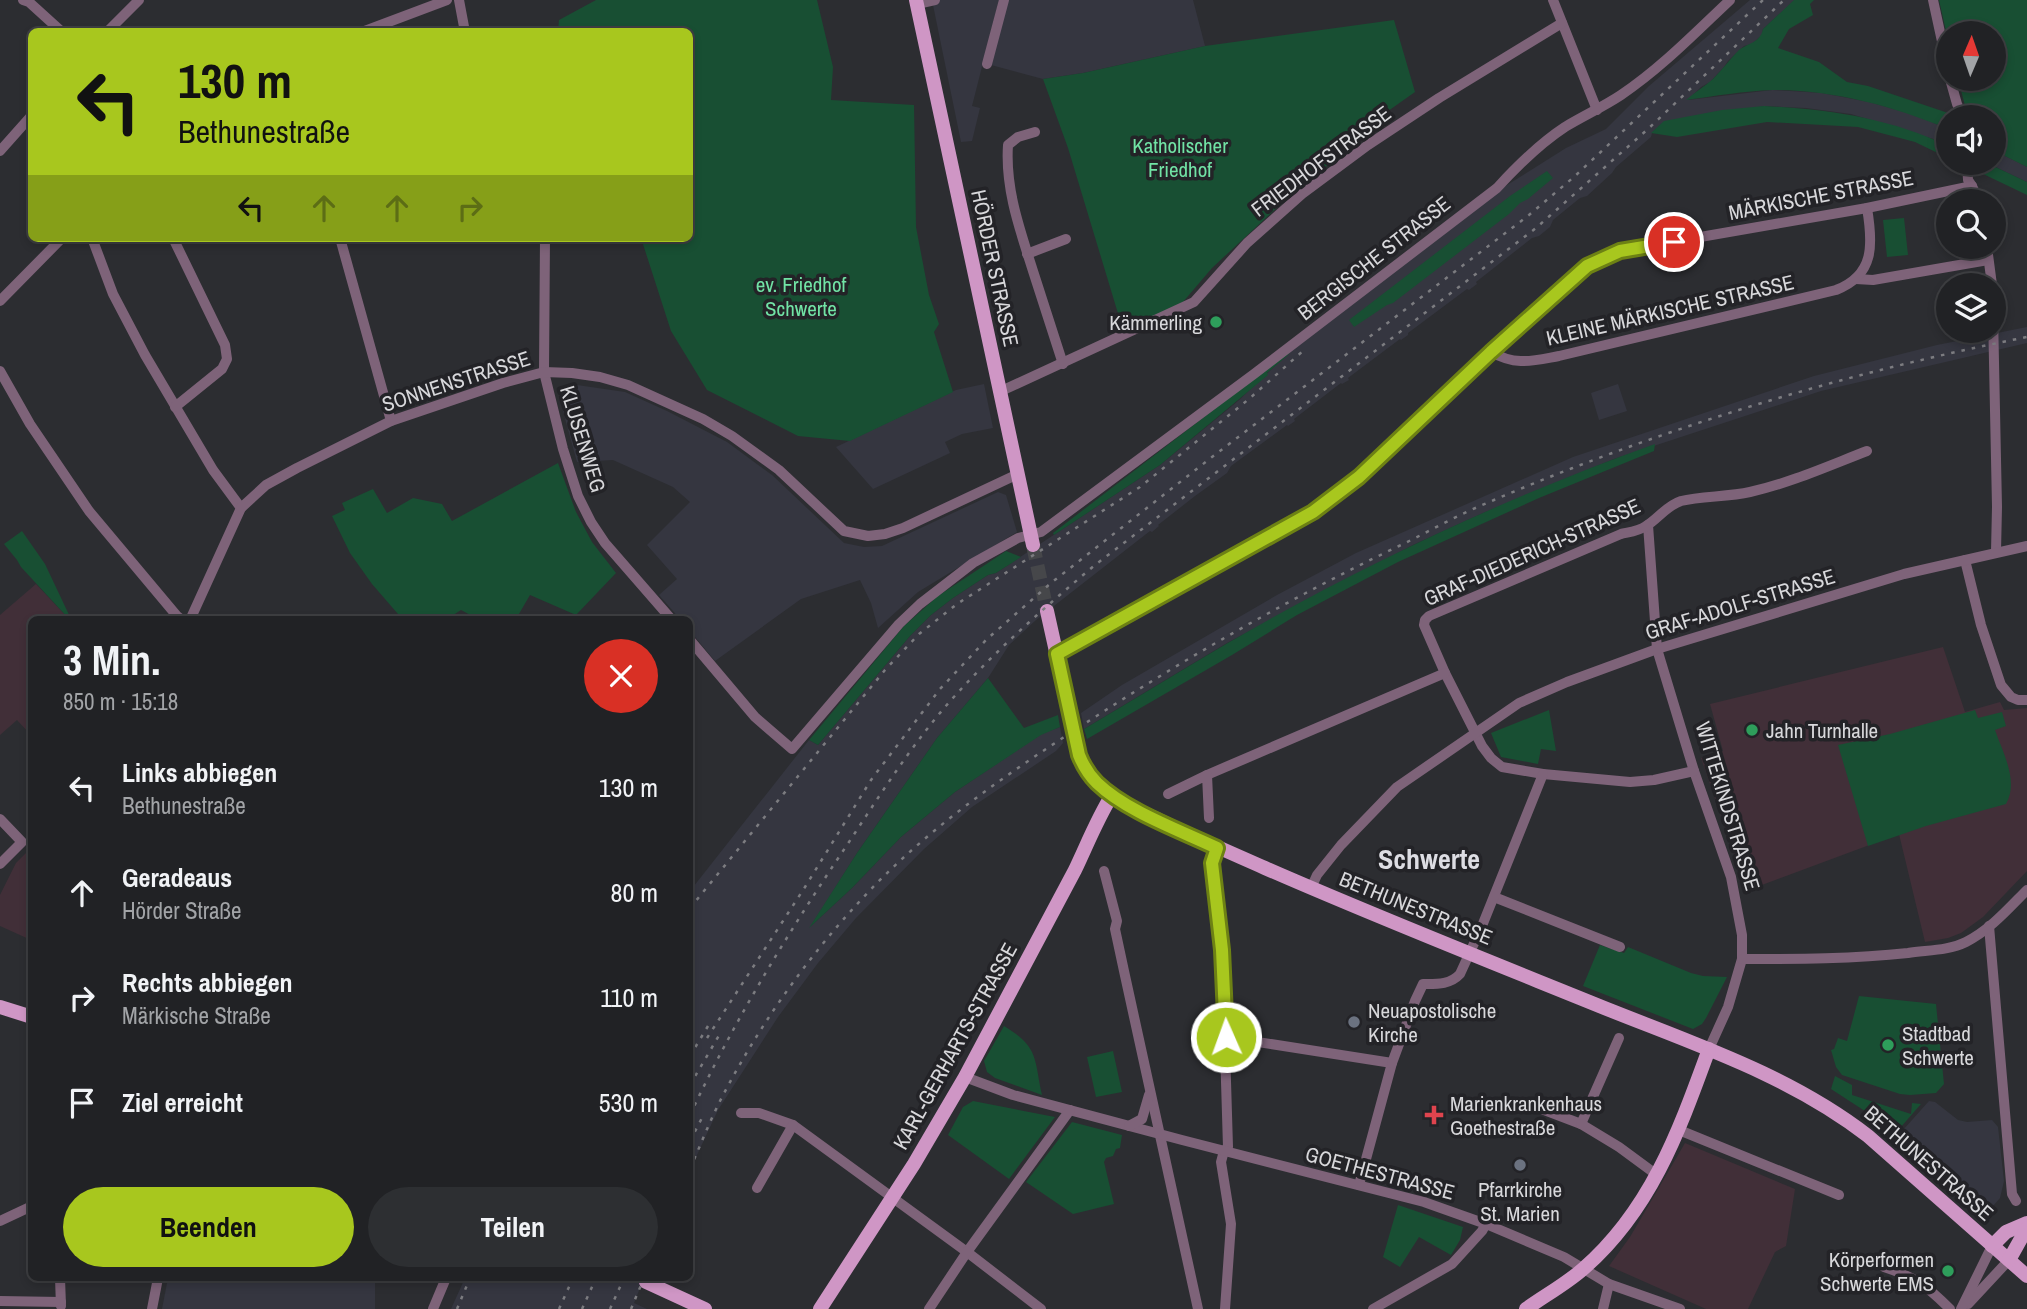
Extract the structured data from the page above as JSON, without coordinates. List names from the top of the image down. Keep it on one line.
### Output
{"streets":{"main road":["HÖRDER STRASSE","WITTEKINDSTRASSE","BETHUNESTRASSE","KARL-GERHARTS-STRASSE"],"street":["FRIEDHOFSTRASSE","MÄRKISCHE STRASSE","BERGISCHE STRASSE","KLEINE MÄRKISCHE STRASSE","SONNENSTRASSE","KLUSENWEG","GRAF-DIEDERICH-STRASSE","GRAF-ADOLF-STRASSE","GOETHESTRASSE"]},"crossings":[["FRIEDHOFSTRASSE","HÖRDER STRASSE"],["MÄRKISCHE STRASSE","KLEINE MÄRKISCHE STRASSE"],["BERGISCHE STRASSE","HÖRDER STRASSE"],["HÖRDER STRASSE","SONNENSTRASSE"],["SONNENSTRASSE","KLUSENWEG"],["GRAF-DIEDERICH-STRASSE","WITTEKINDSTRASSE"],["GRAF-ADOLF-STRASSE","WITTEKINDSTRASSE"],["GRAF-ADOLF-STRASSE","BETHUNESTRASSE"],["WITTEKINDSTRASSE","BETHUNESTRASSE"],["WITTEKINDSTRASSE","GOETHESTRASSE"],["BETHUNESTRASSE","KARL-GERHARTS-STRASSE"],["KARL-GERHARTS-STRASSE","GOETHESTRASSE"]],"districts":["Schwerte"],"parks":["Katholischer Friedhof","ev. Friedhof Schwerte"],"places":{"other":["Kämmerling","Jahn Turnhalle","Neuapostolische Kirche","Stadtbad Schwerte","Pfarrkirche St. Marien","Körperformen Schwerte EMS"],"health":["Marienkrankenhaus Goethestraße"]},"north":"top","page":{"turn":["130 m","Bethunestraße"],"heading":["3 Min.","850 m · 15:18"],"list":[{"name":"Links abbiegen","note":"Bethunestraße","value":"130 m"},{"name":"Geradeaus","note":"Hörder Straße","value":"80 m"},{"name":"Rechts abbiegen","note":"Märkische Straße","value":"110 m"},{"name":"Ziel erreicht","value":"530 m"}],"buttons":["Beenden","Teilen"]}}
